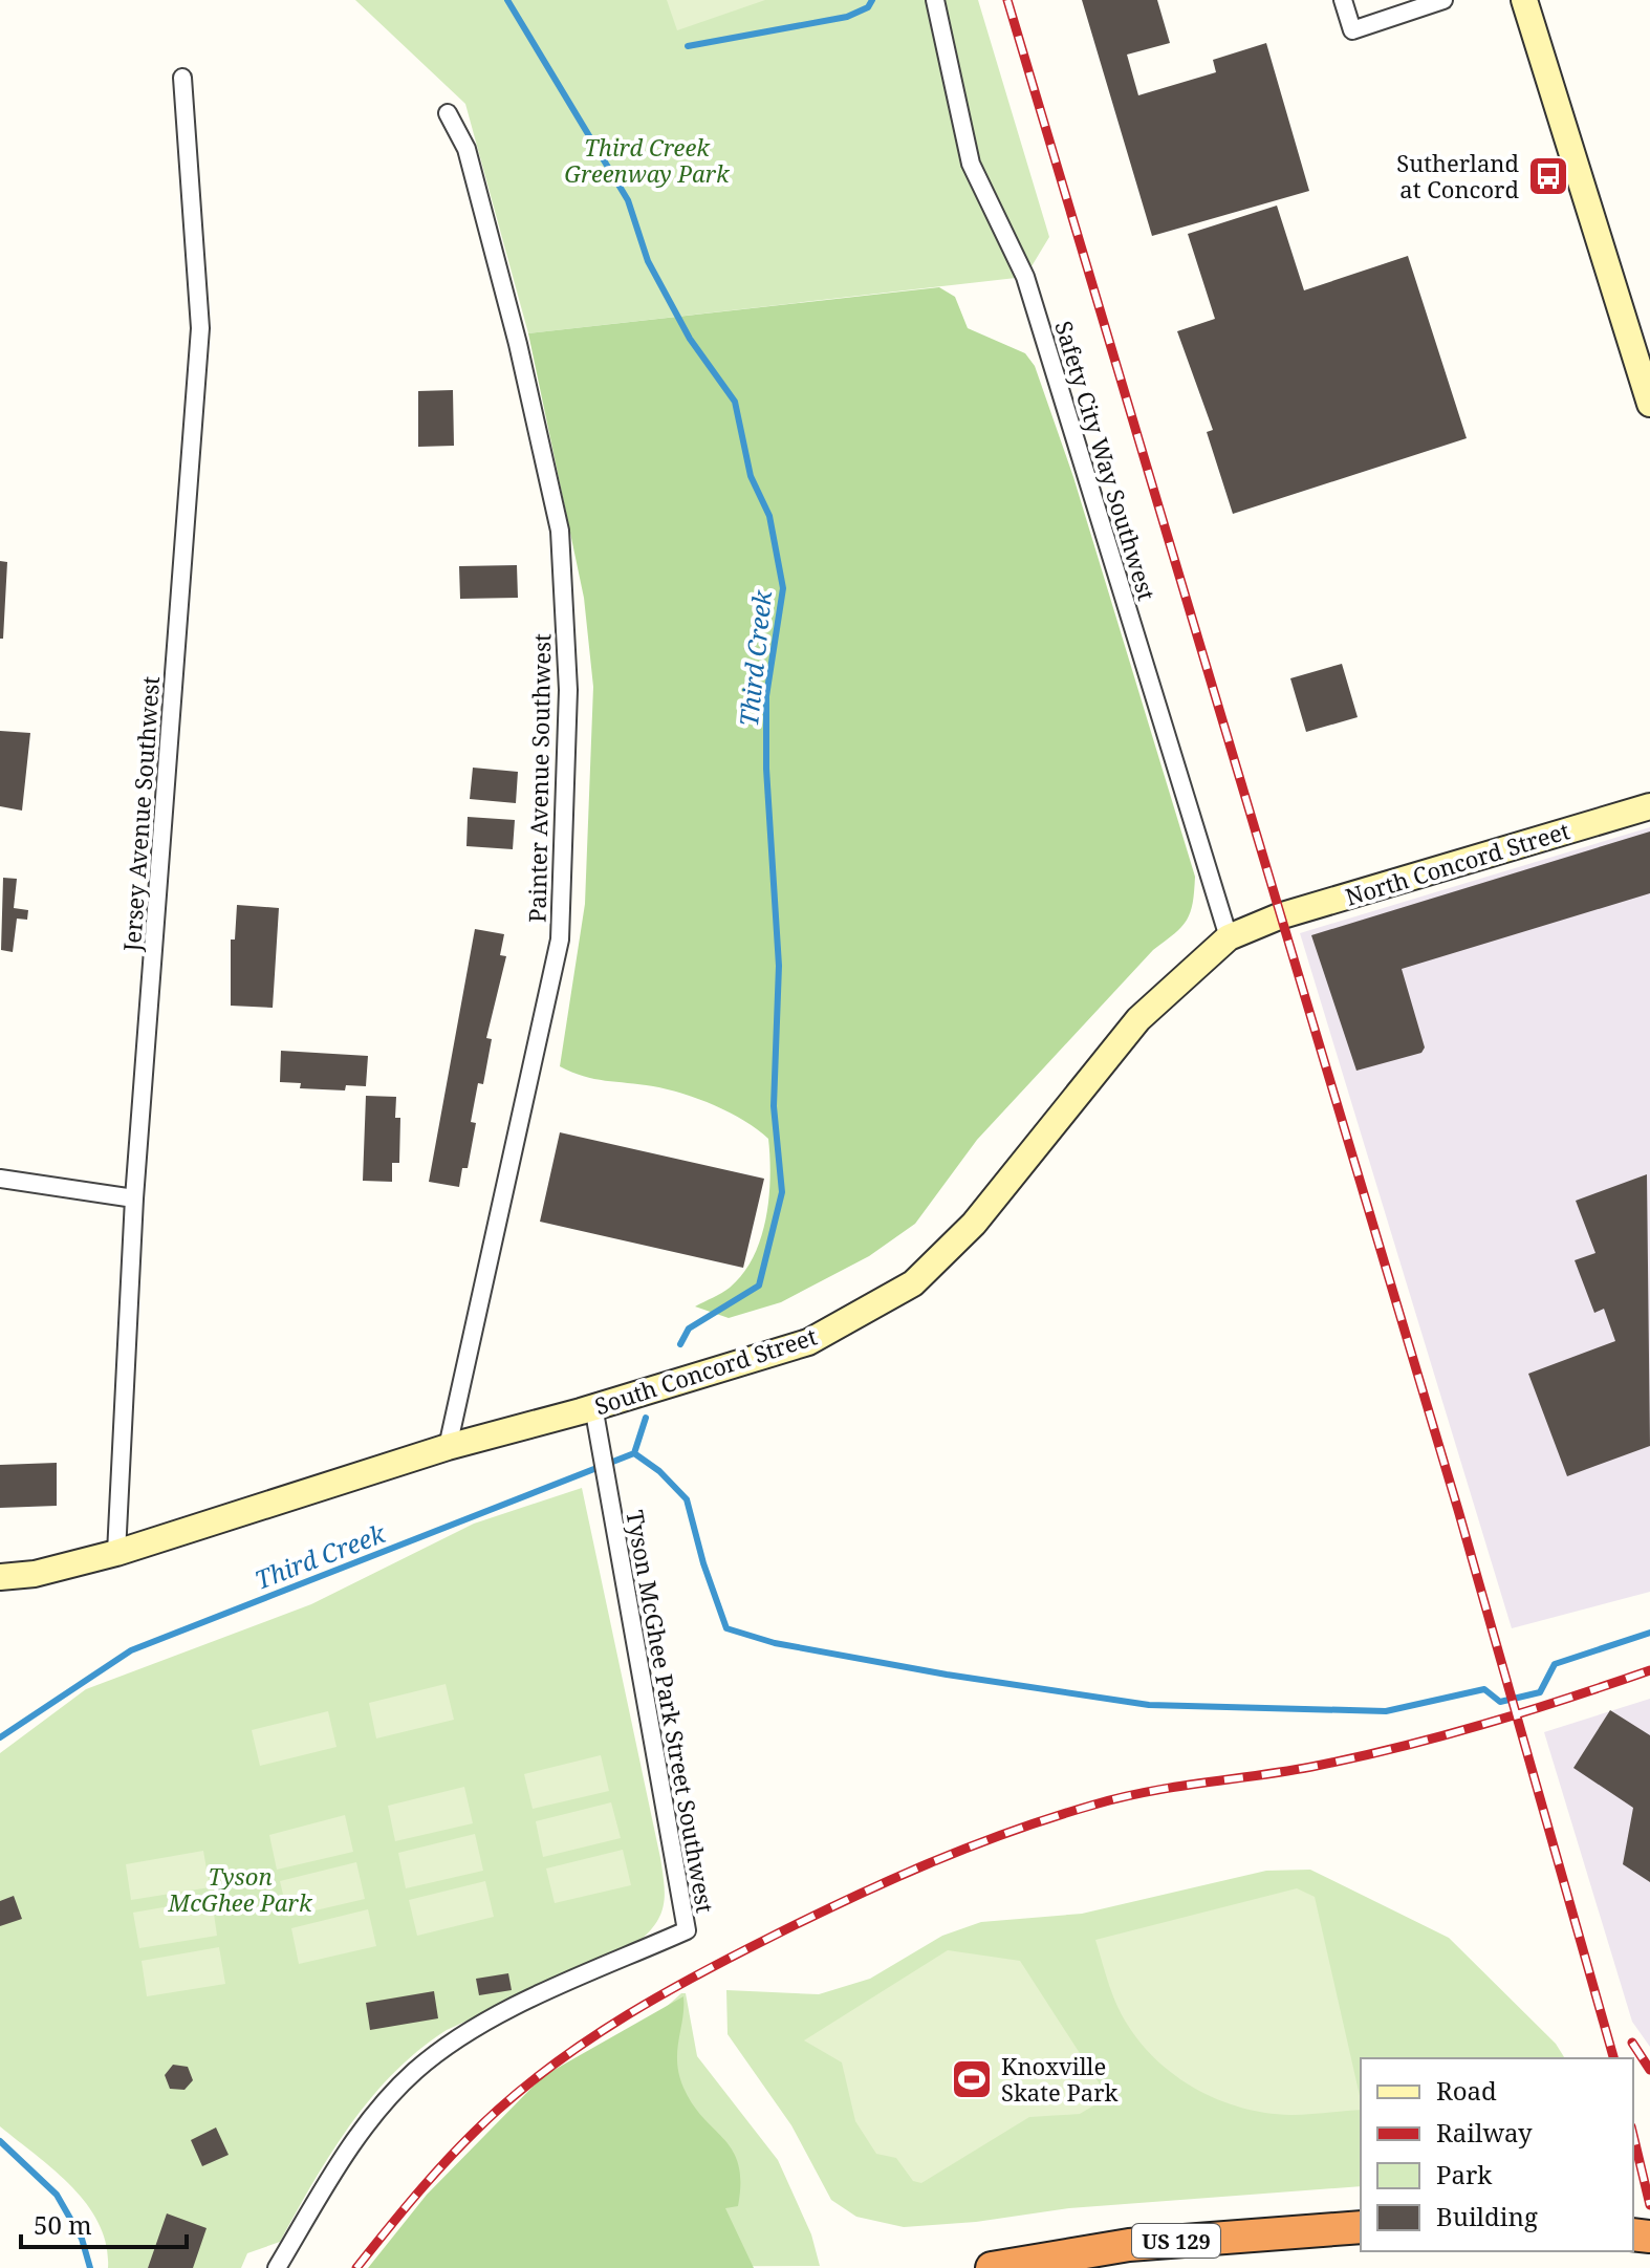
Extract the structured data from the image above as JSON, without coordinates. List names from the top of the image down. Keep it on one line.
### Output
{"streets":{"highway":["US 129"],"street":["Safety City Way Southwest","Painter Avenue Southwest","Jersey Avenue Southwest","North Concord Street","South Concord Street","Tyson McGhee Park Street Southwest"]},"crossings":[["Safety City Way Southwest","South Concord Street"],["Painter Avenue Southwest","South Concord Street"],["Jersey Avenue Southwest","South Concord Street"],["North Concord Street","South Concord Street"],["South Concord Street","Tyson McGhee Park Street Southwest"]],"water":["Third Creek"],"parks":["Third Creek Greenway Park","Tyson McGhee Park"],"places":{"bus stop":["Sutherland at Concord"],"sports":["Knoxville Skate Park"]},"legend":["Road","Railway","Park","Building"],"scale_bar":"50 m"}
